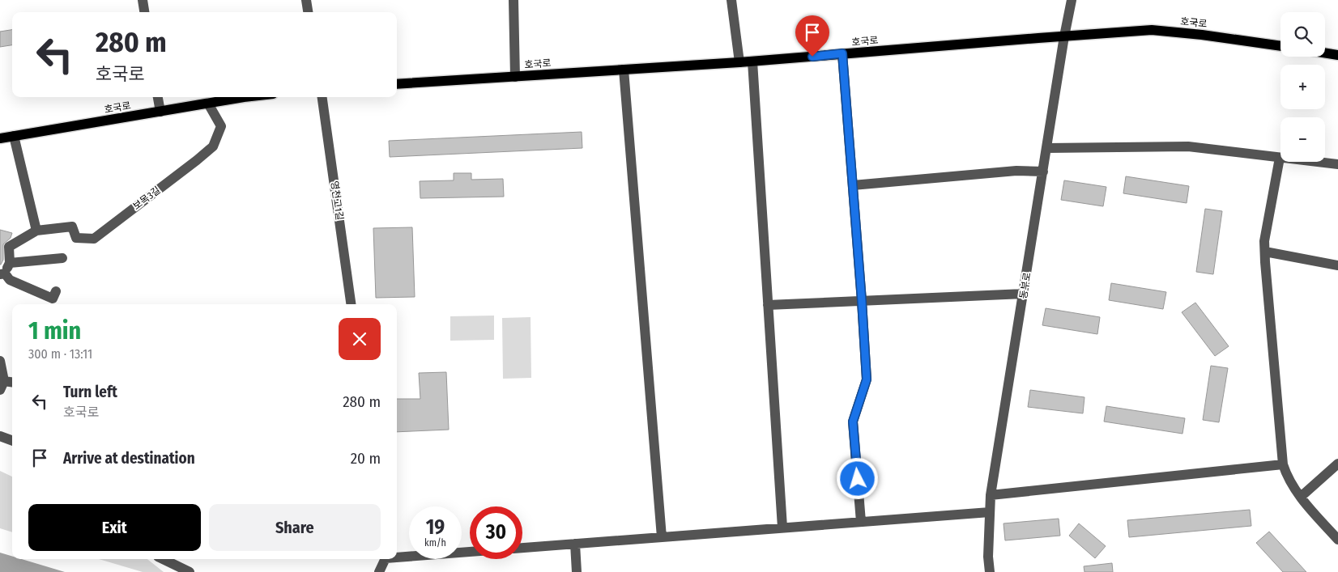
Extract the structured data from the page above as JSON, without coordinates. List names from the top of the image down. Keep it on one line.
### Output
{"streets":{"main road":["호국로"],"street":["보목3길","영천고1길","동부로"]},"crossings":[["호국로","보목3길"],["호국로","동부로"]],"page":{"map_buttons":["+","−"],"turn":["280 m","호국로"],"heading":["1 min","300 m · 13:11"],"list":[{"name":"Turn left","note":"호국로","value":"280 m"},{"name":"Arrive at destination","value":"20 m"}],"buttons":["Exit","Share"],"speed":"19 km/h","limit":"30"}}
